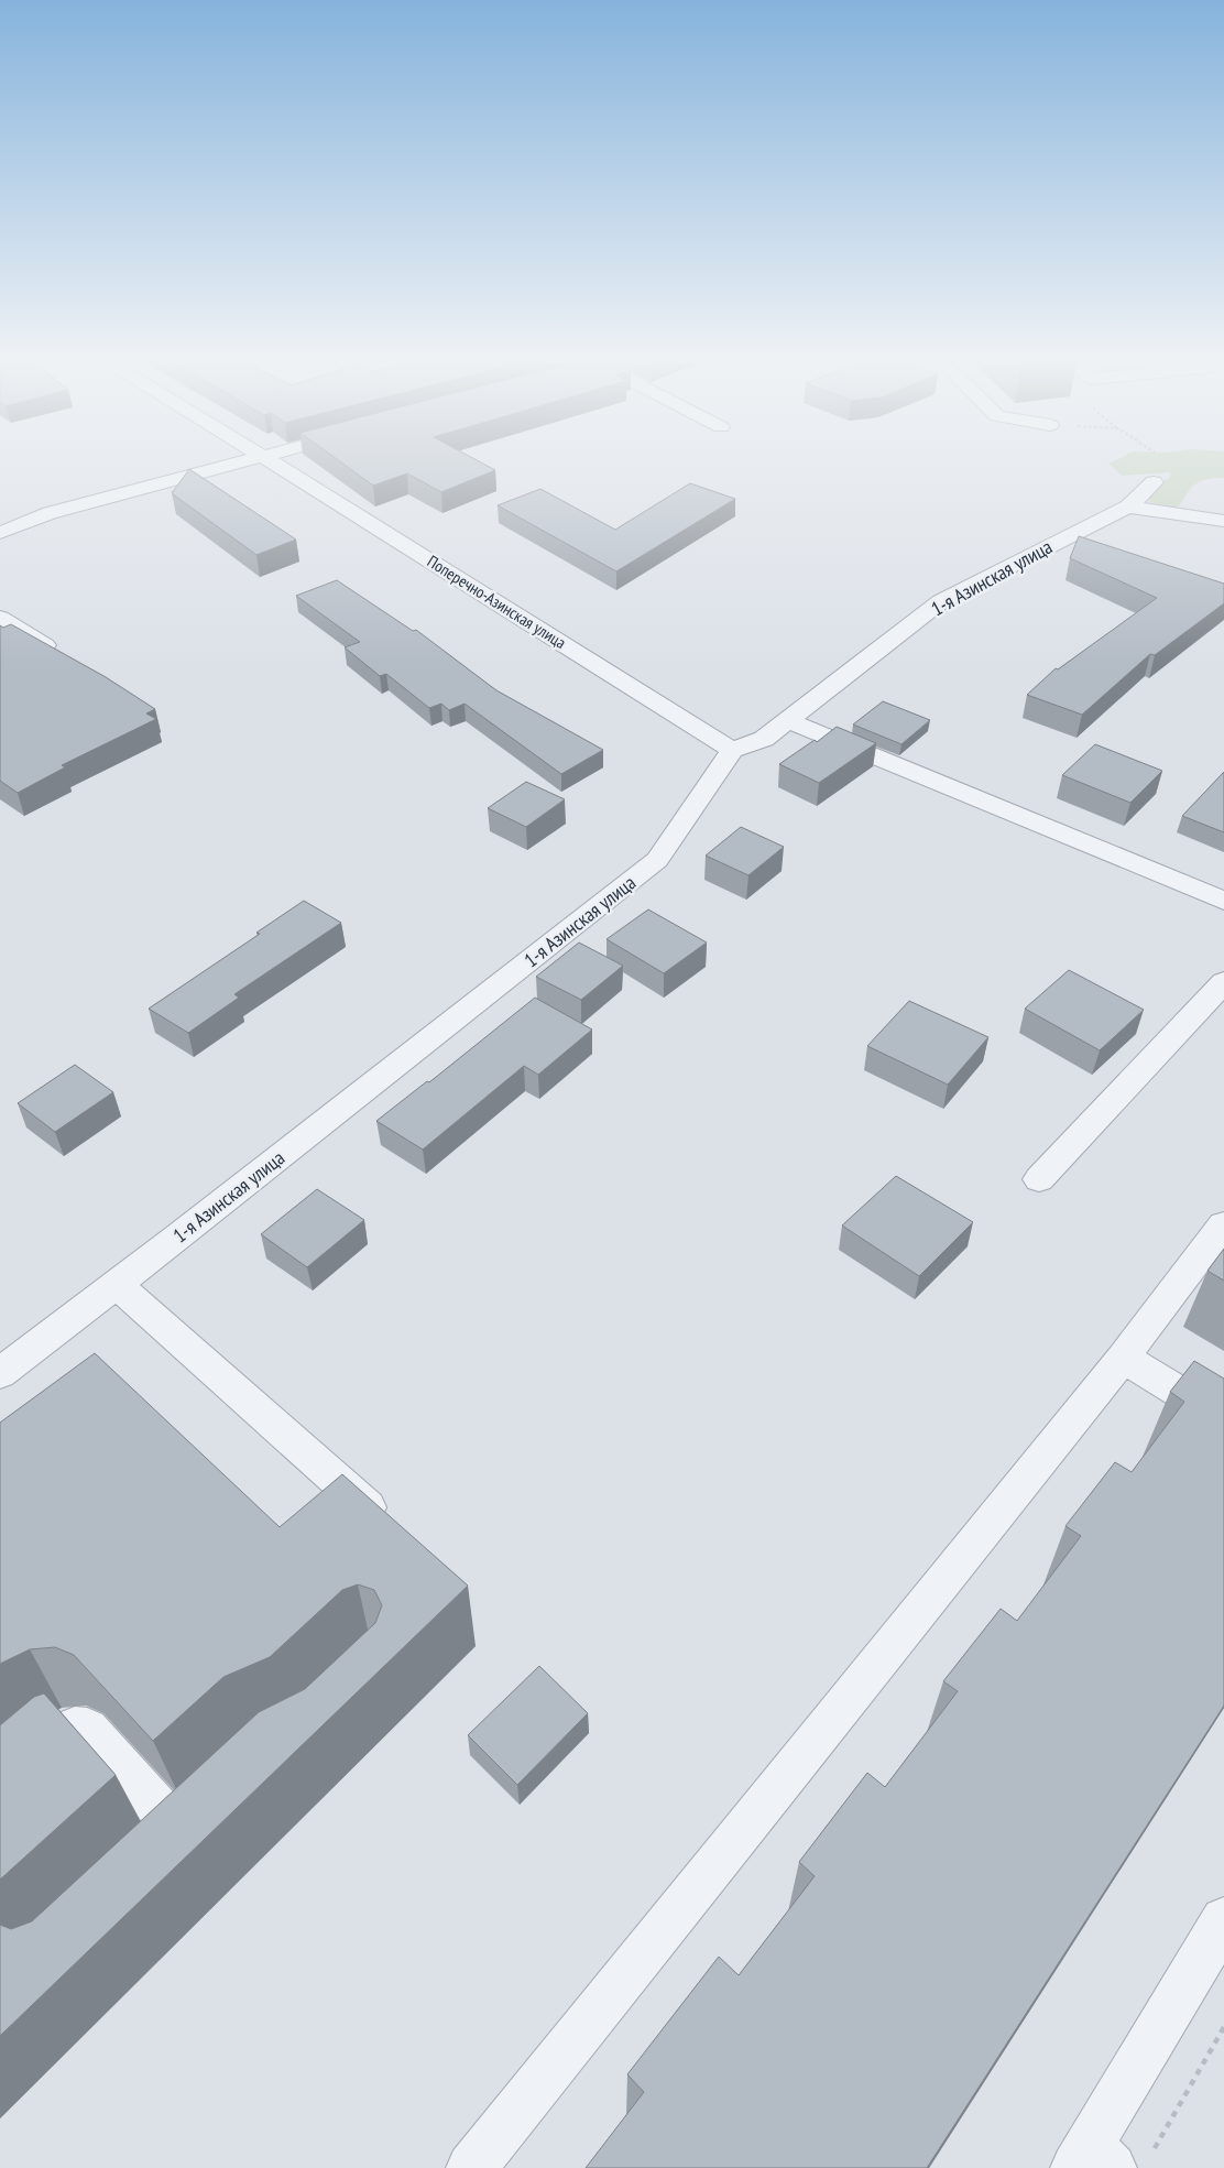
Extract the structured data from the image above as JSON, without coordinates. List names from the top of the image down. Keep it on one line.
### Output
{"streets":{"street":["1-я Азинская улица","Поперечно-Азинская улица"]},"crossings":[["1-я Азинская улица","Поперечно-Азинская улица"]]}
